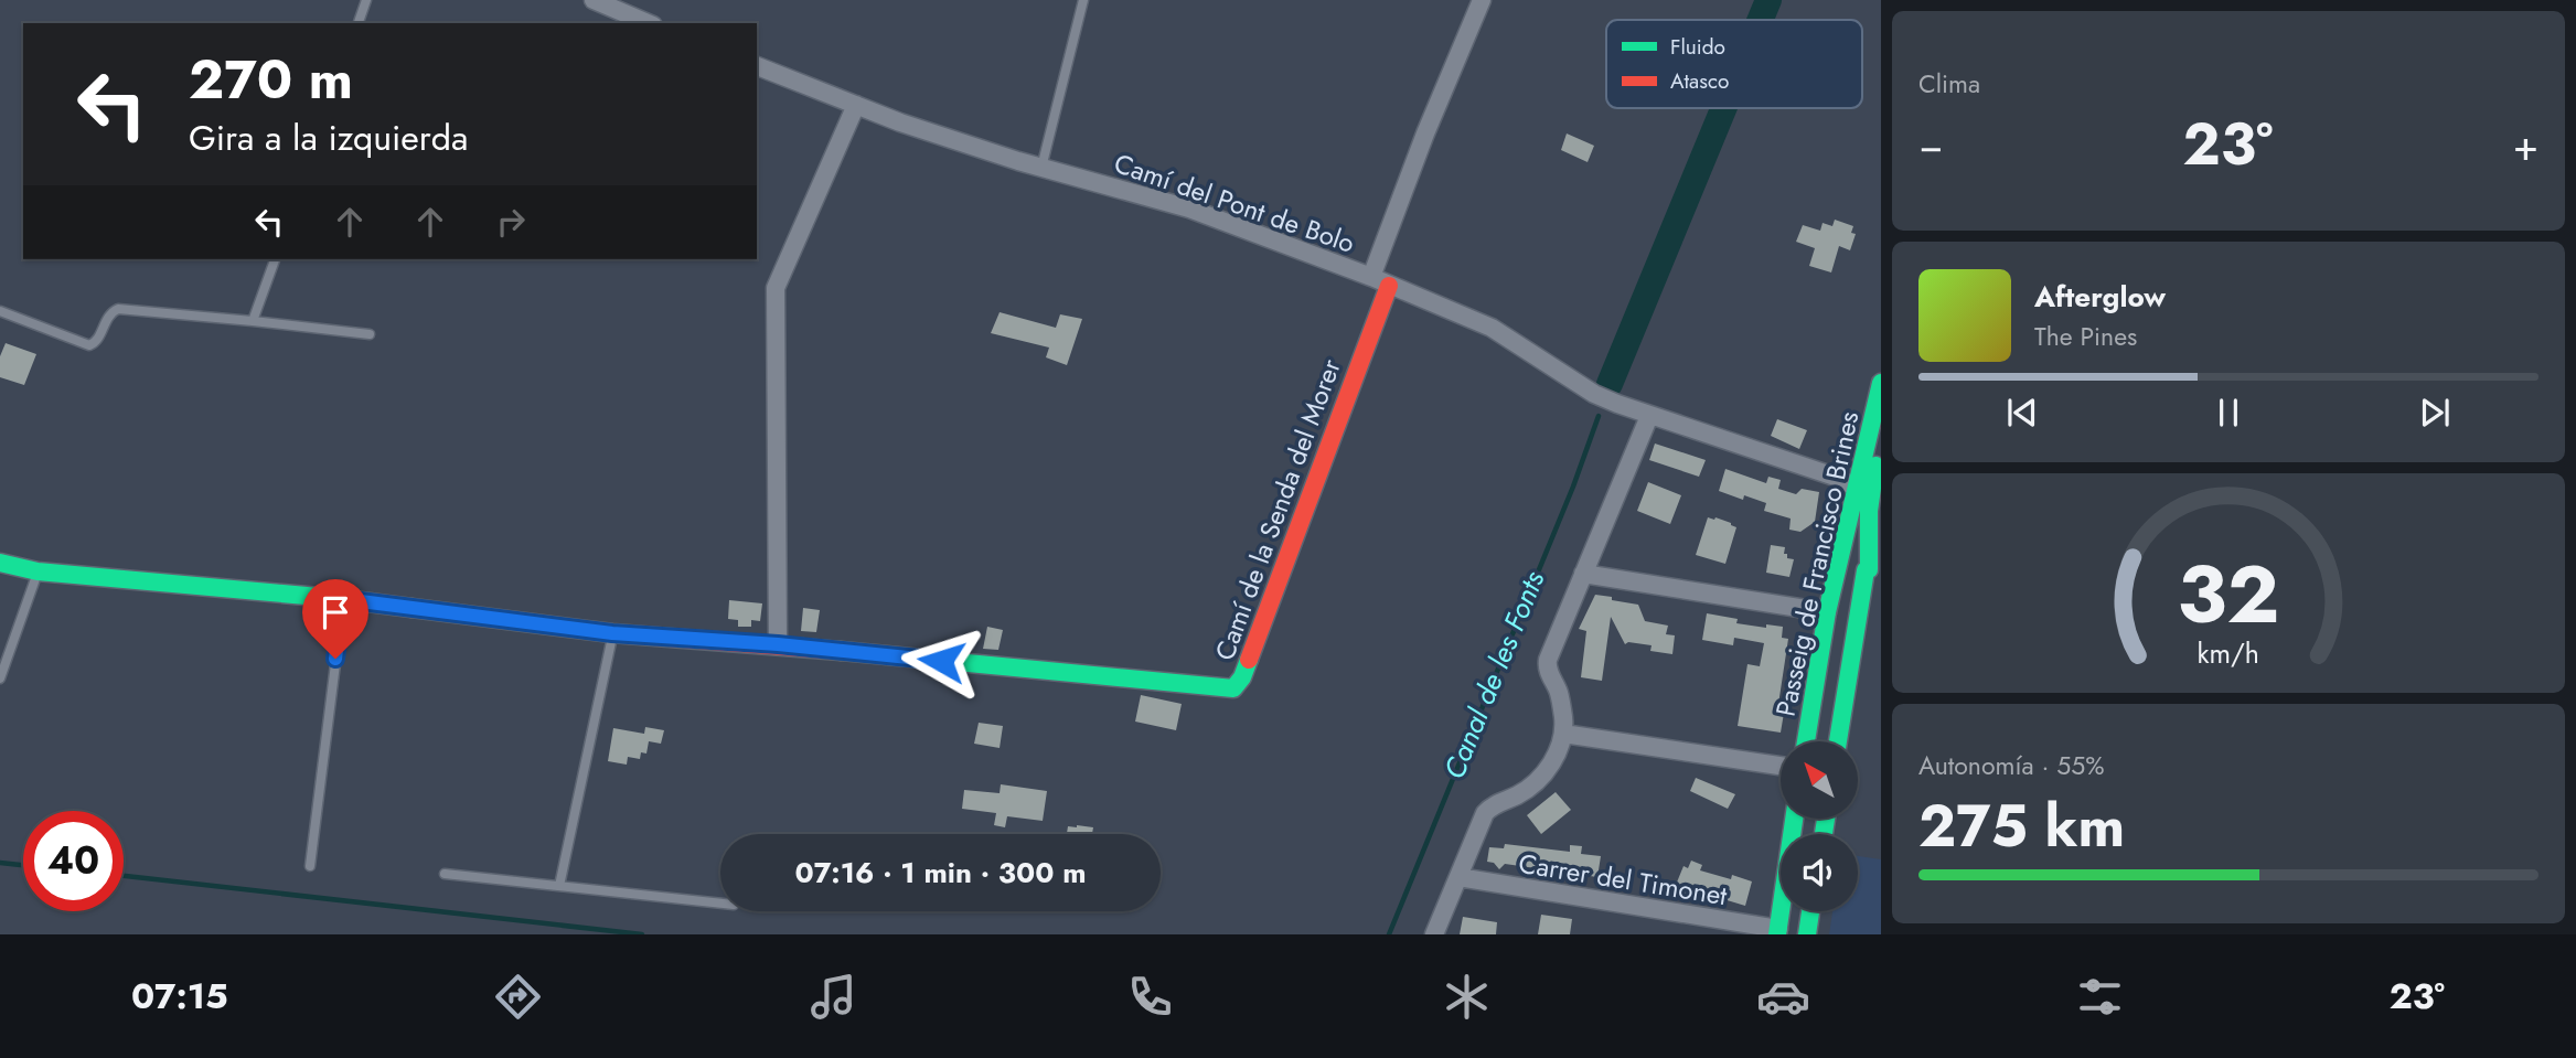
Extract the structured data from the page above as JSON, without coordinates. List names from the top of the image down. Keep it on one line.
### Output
{"streets":{"street":["Camí del Pont de Bolo","Camí de la Senda del Morer","Passeig de Francisco Brines","Carrer del Timonet"]},"crossings":[["Camí del Pont de Bolo","Camí de la Senda del Morer"],["Camí del Pont de Bolo","Passeig de Francisco Brines"]],"water":["Canal de les Fonts"],"legend":["Fluido","Atasco"],"north":"top left","page":{"tile":["Clima",["Autonomía · 55%","275 km"]],"turn":["270 m","Gira a la izquierda"],"heat":["−","23°","+"],"song":["Afterglow","The Pines"],"limit":"40","trip":"07:16 · 1 min · 300 m","tabs":["07:15","23°"],"gauge":["32","km/h"]}}
